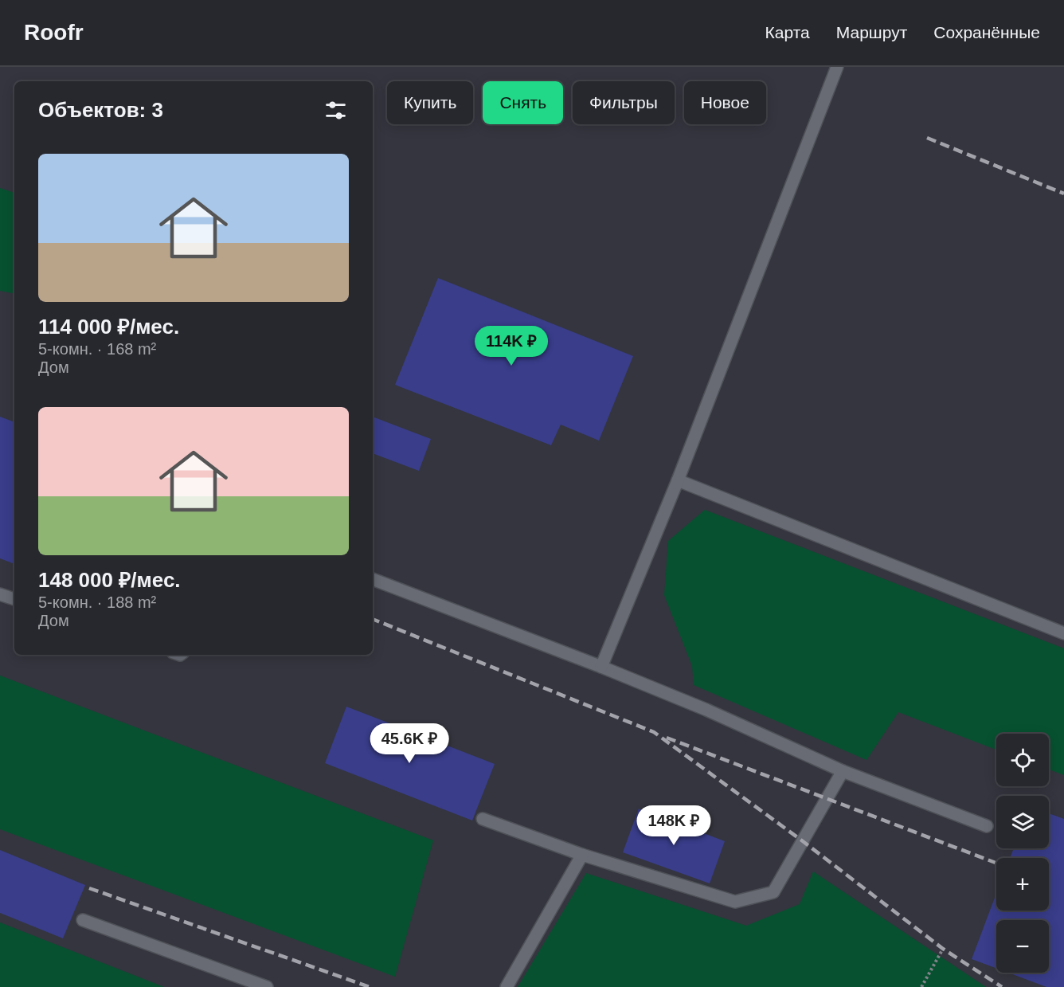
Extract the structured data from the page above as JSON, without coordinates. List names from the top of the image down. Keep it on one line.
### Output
{"page":{"header":"Roofr","nav":["Карта","Маршрут","Сохранённые"],"chip":["Купить","Снять","Фильтры","Новое"],"heading":"Объектов: 3","list":[{"name":"114 000 ₽/мес.","note":"5-комн. · 168 m² · Дом"},{"name":"148 000 ₽/мес.","note":"5-комн. · 188 m² · Дом"}],"price":["114K ₽","45.6K ₽","148K ₽"],"map_buttons":["+","−"]}}
